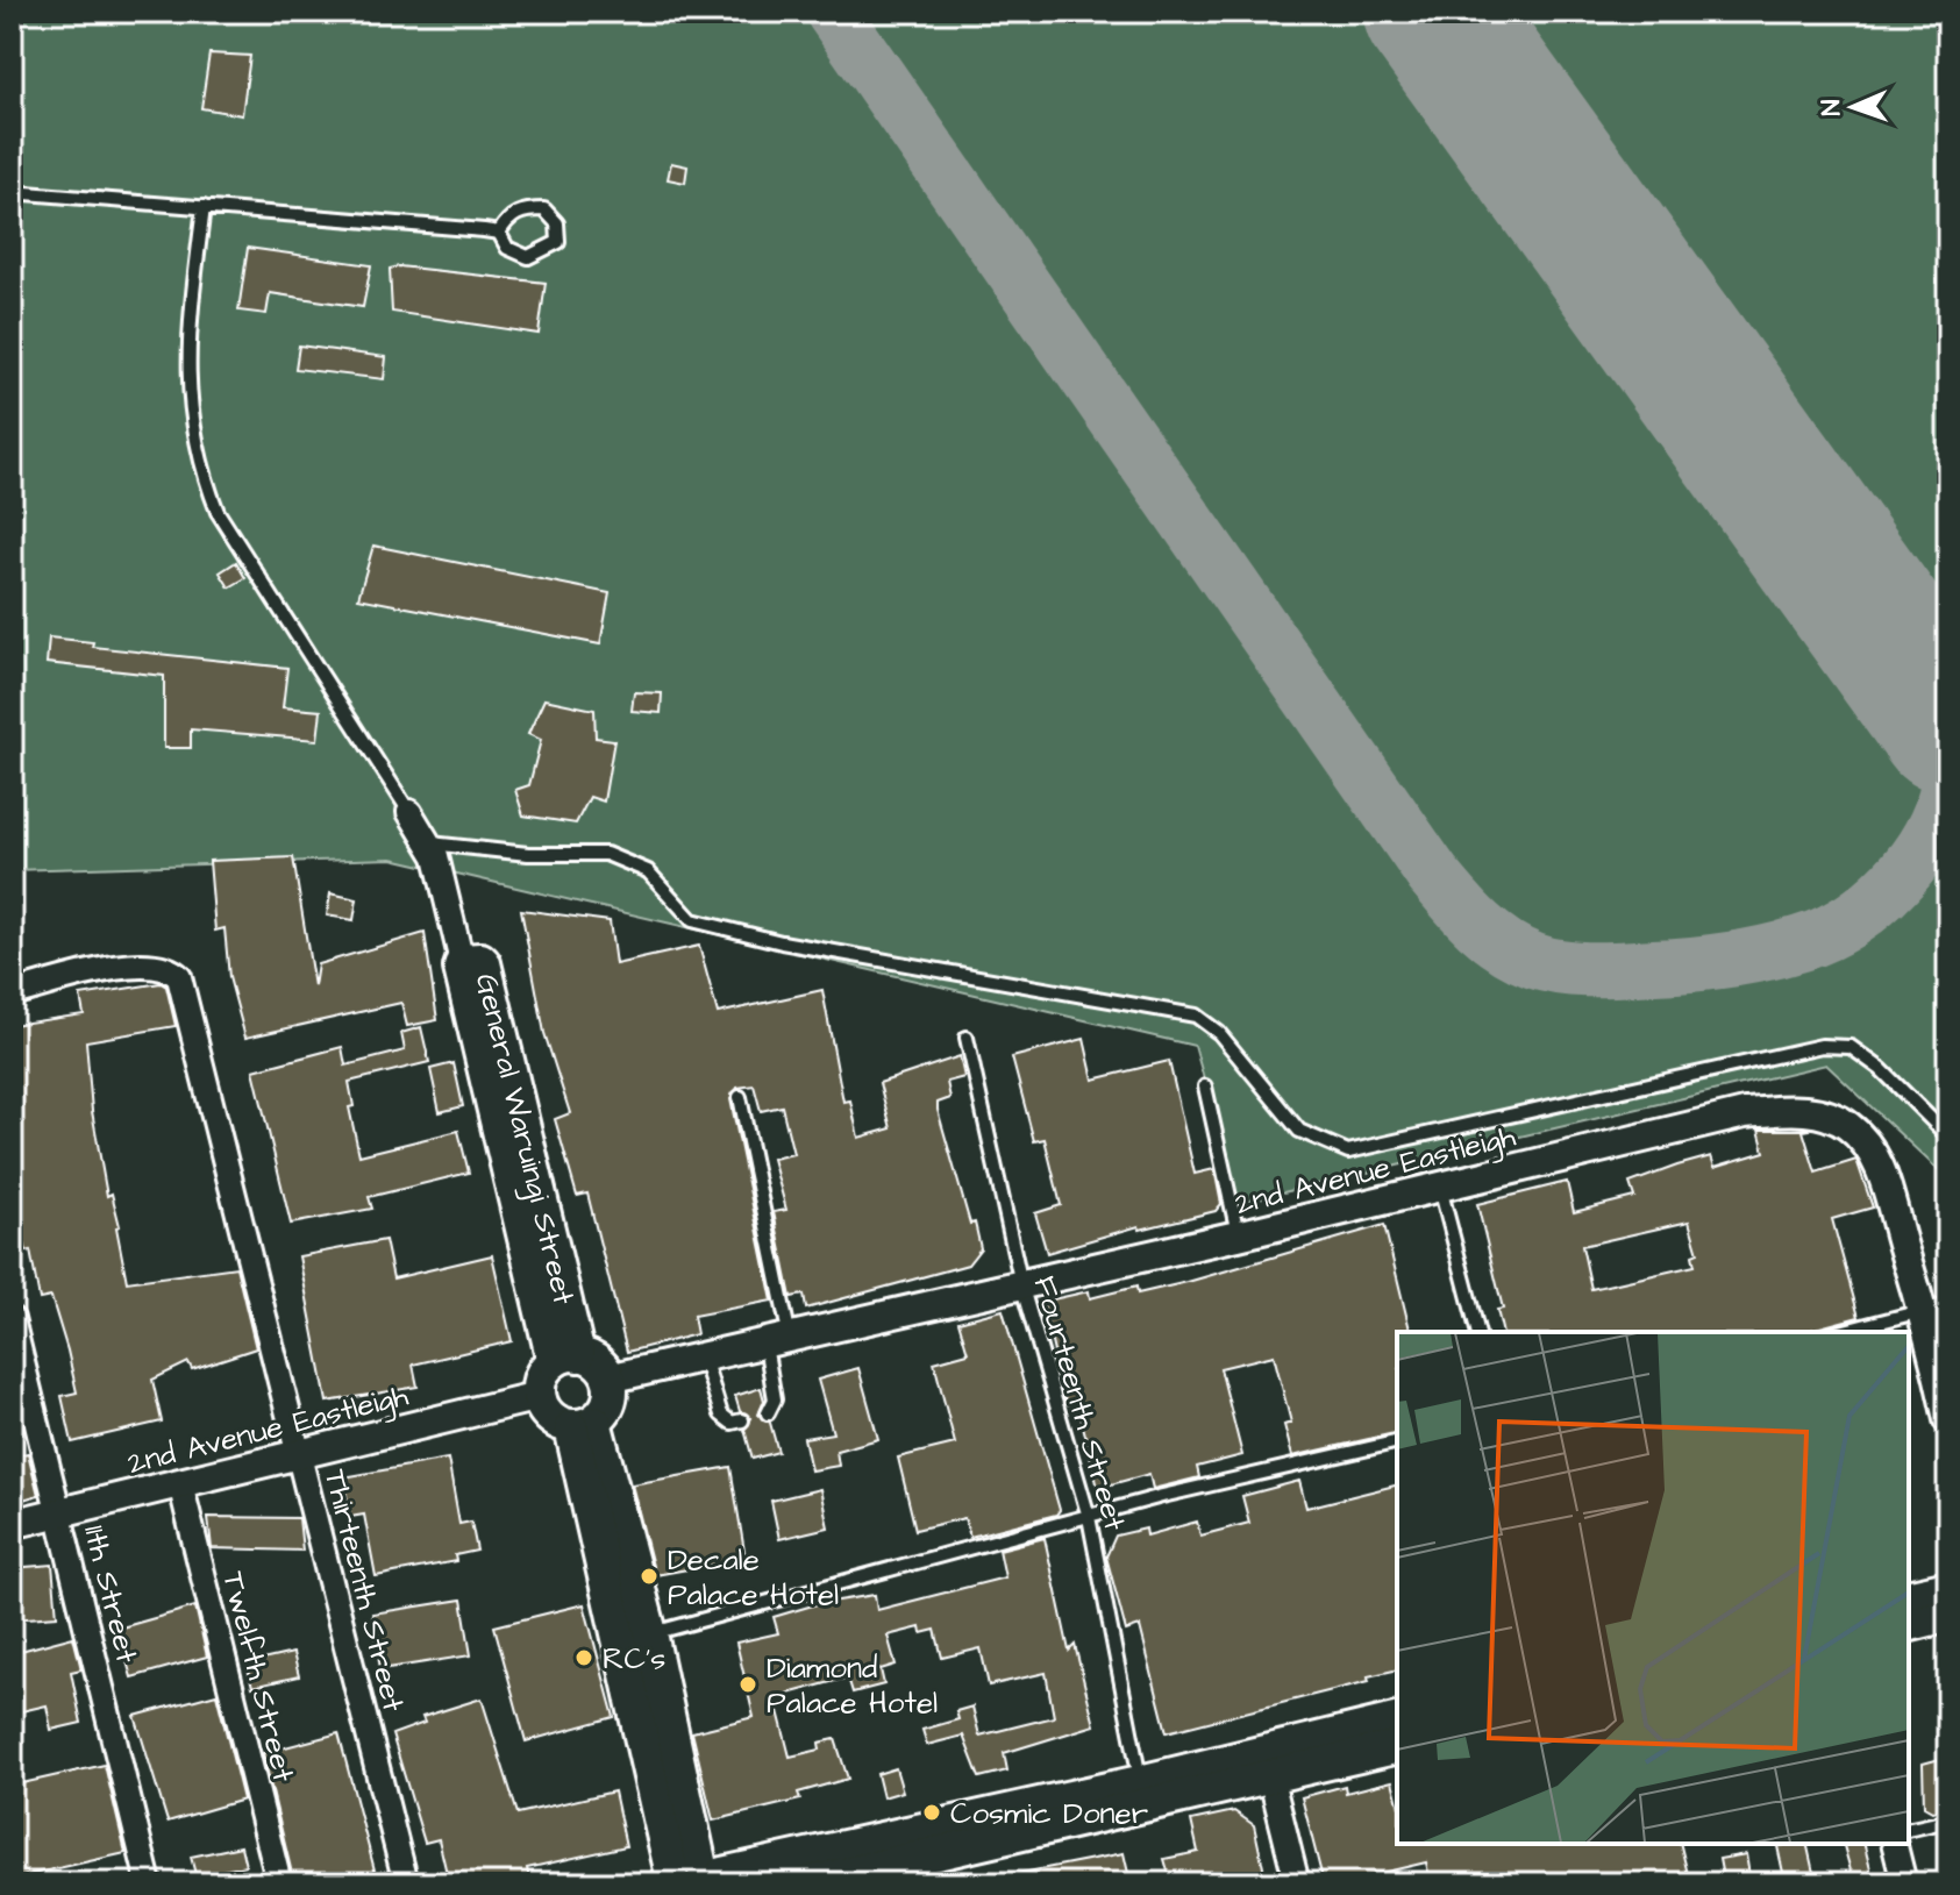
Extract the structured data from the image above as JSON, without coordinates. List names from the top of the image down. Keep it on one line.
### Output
{"streets":{"main road":["General Waruingi Street"],"street":["2nd Avenue Eastleigh","Thirteenth Street","11th Street","Twelfth Street"],"lane":["Fourteenth Street"]},"crossings":[["General Waruingi Street","2nd Avenue Eastleigh"],["2nd Avenue Eastleigh","Fourteenth Street"],["2nd Avenue Eastleigh","Thirteenth Street"],["2nd Avenue Eastleigh","11th Street"],["2nd Avenue Eastleigh","Twelfth Street"]],"places":["Decale Palace Hotel","RC's","Diamond Palace Hotel","Cosmic Doner"],"north":"left"}
